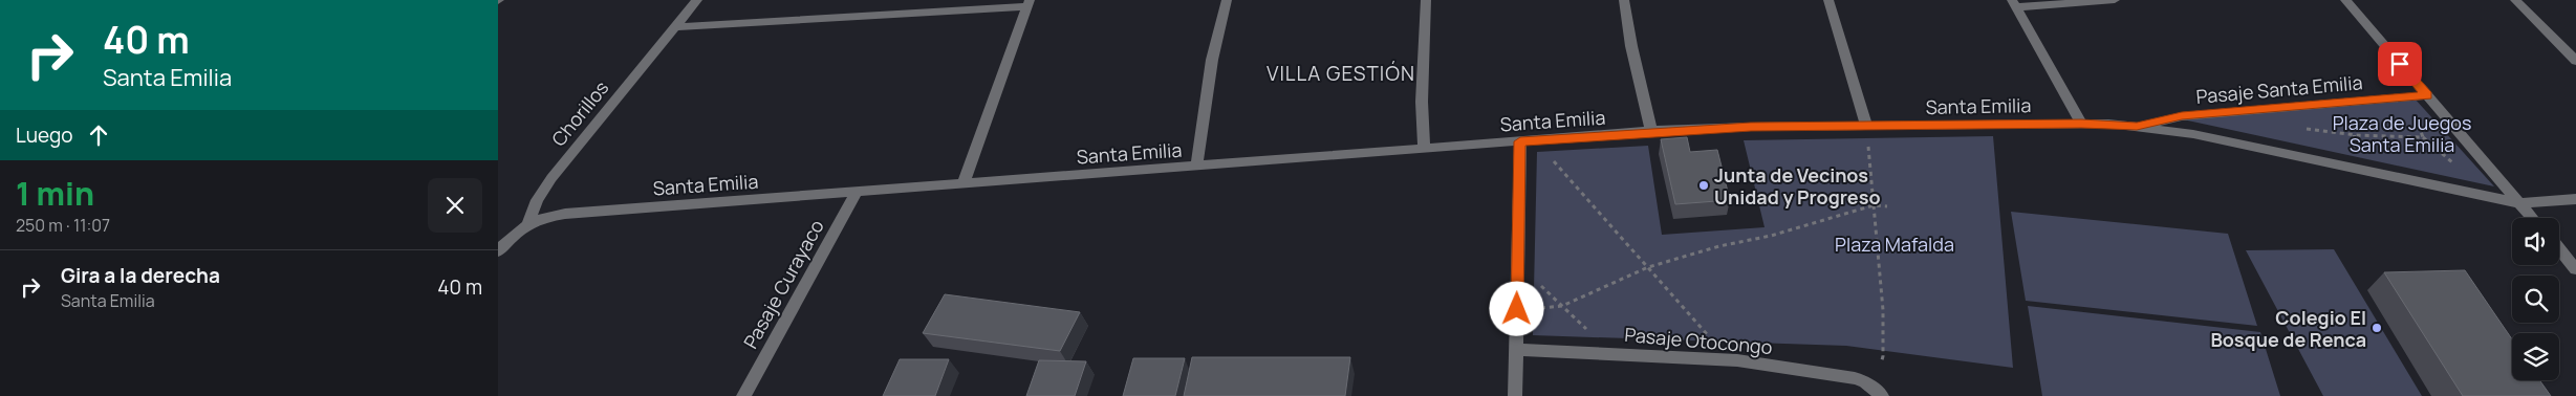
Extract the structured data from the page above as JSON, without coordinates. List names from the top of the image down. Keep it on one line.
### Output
{"streets":{"street":["Pasaje Santa Emilia","Santa Emilia","Chorillos","Pasaje Curayaco","Pasaje Otocongo"]},"crossings":[["Pasaje Santa Emilia","Santa Emilia"],["Santa Emilia","Chorillos"],["Santa Emilia","Pasaje Curayaco"]],"districts":["VILLA GESTIÓN"],"parks":["Plaza de Juegos Santa Emilia","Plaza Mafalda"],"places":["Junta de Vecinos Unidad y Progreso","Colegio El Bosque de Renca"],"page":{"turn":["40 m","Santa Emilia"],"then":"Luego","heading":["1 min","250 m · 11:07"],"list":[{"name":"Gira a la derecha","note":"Santa Emilia","value":"40 m"}]}}
